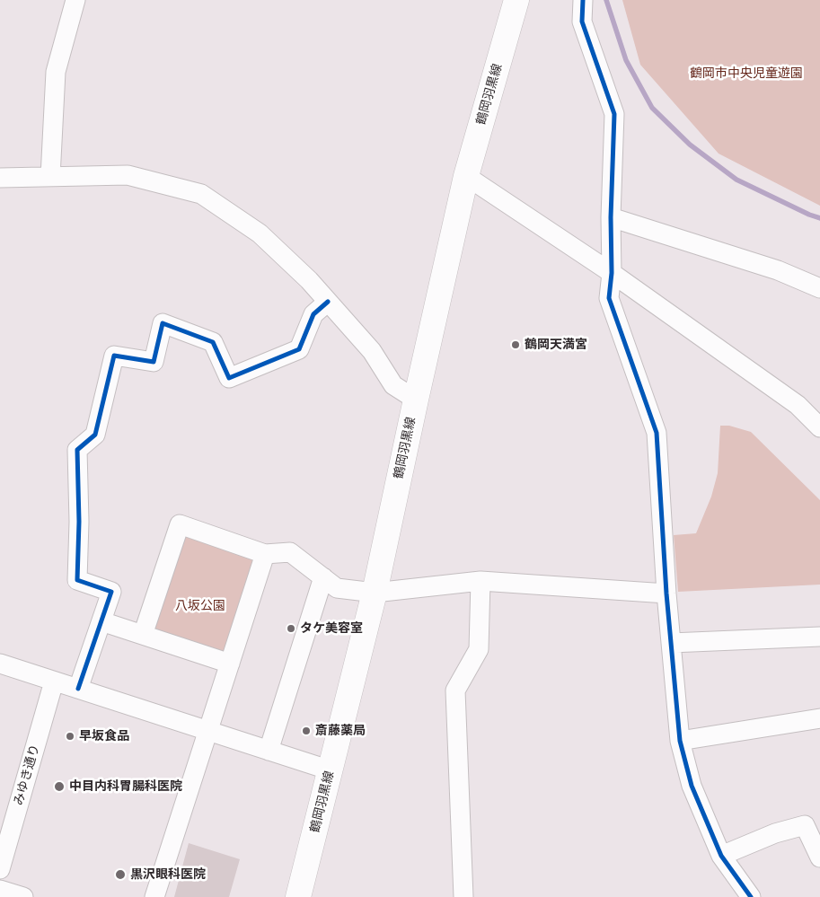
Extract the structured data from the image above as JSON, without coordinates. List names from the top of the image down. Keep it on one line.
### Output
{"streets":{"main road":["鶴岡羽黒線"],"street":["みゆき通り"]},"parks":["鶴岡市中央児童遊園","八坂公園"],"places":["鶴岡天満宮","タケ美容室","斎藤薬局","早坂食品","中目内科胃腸科医院","黒沢眼科医院"]}
